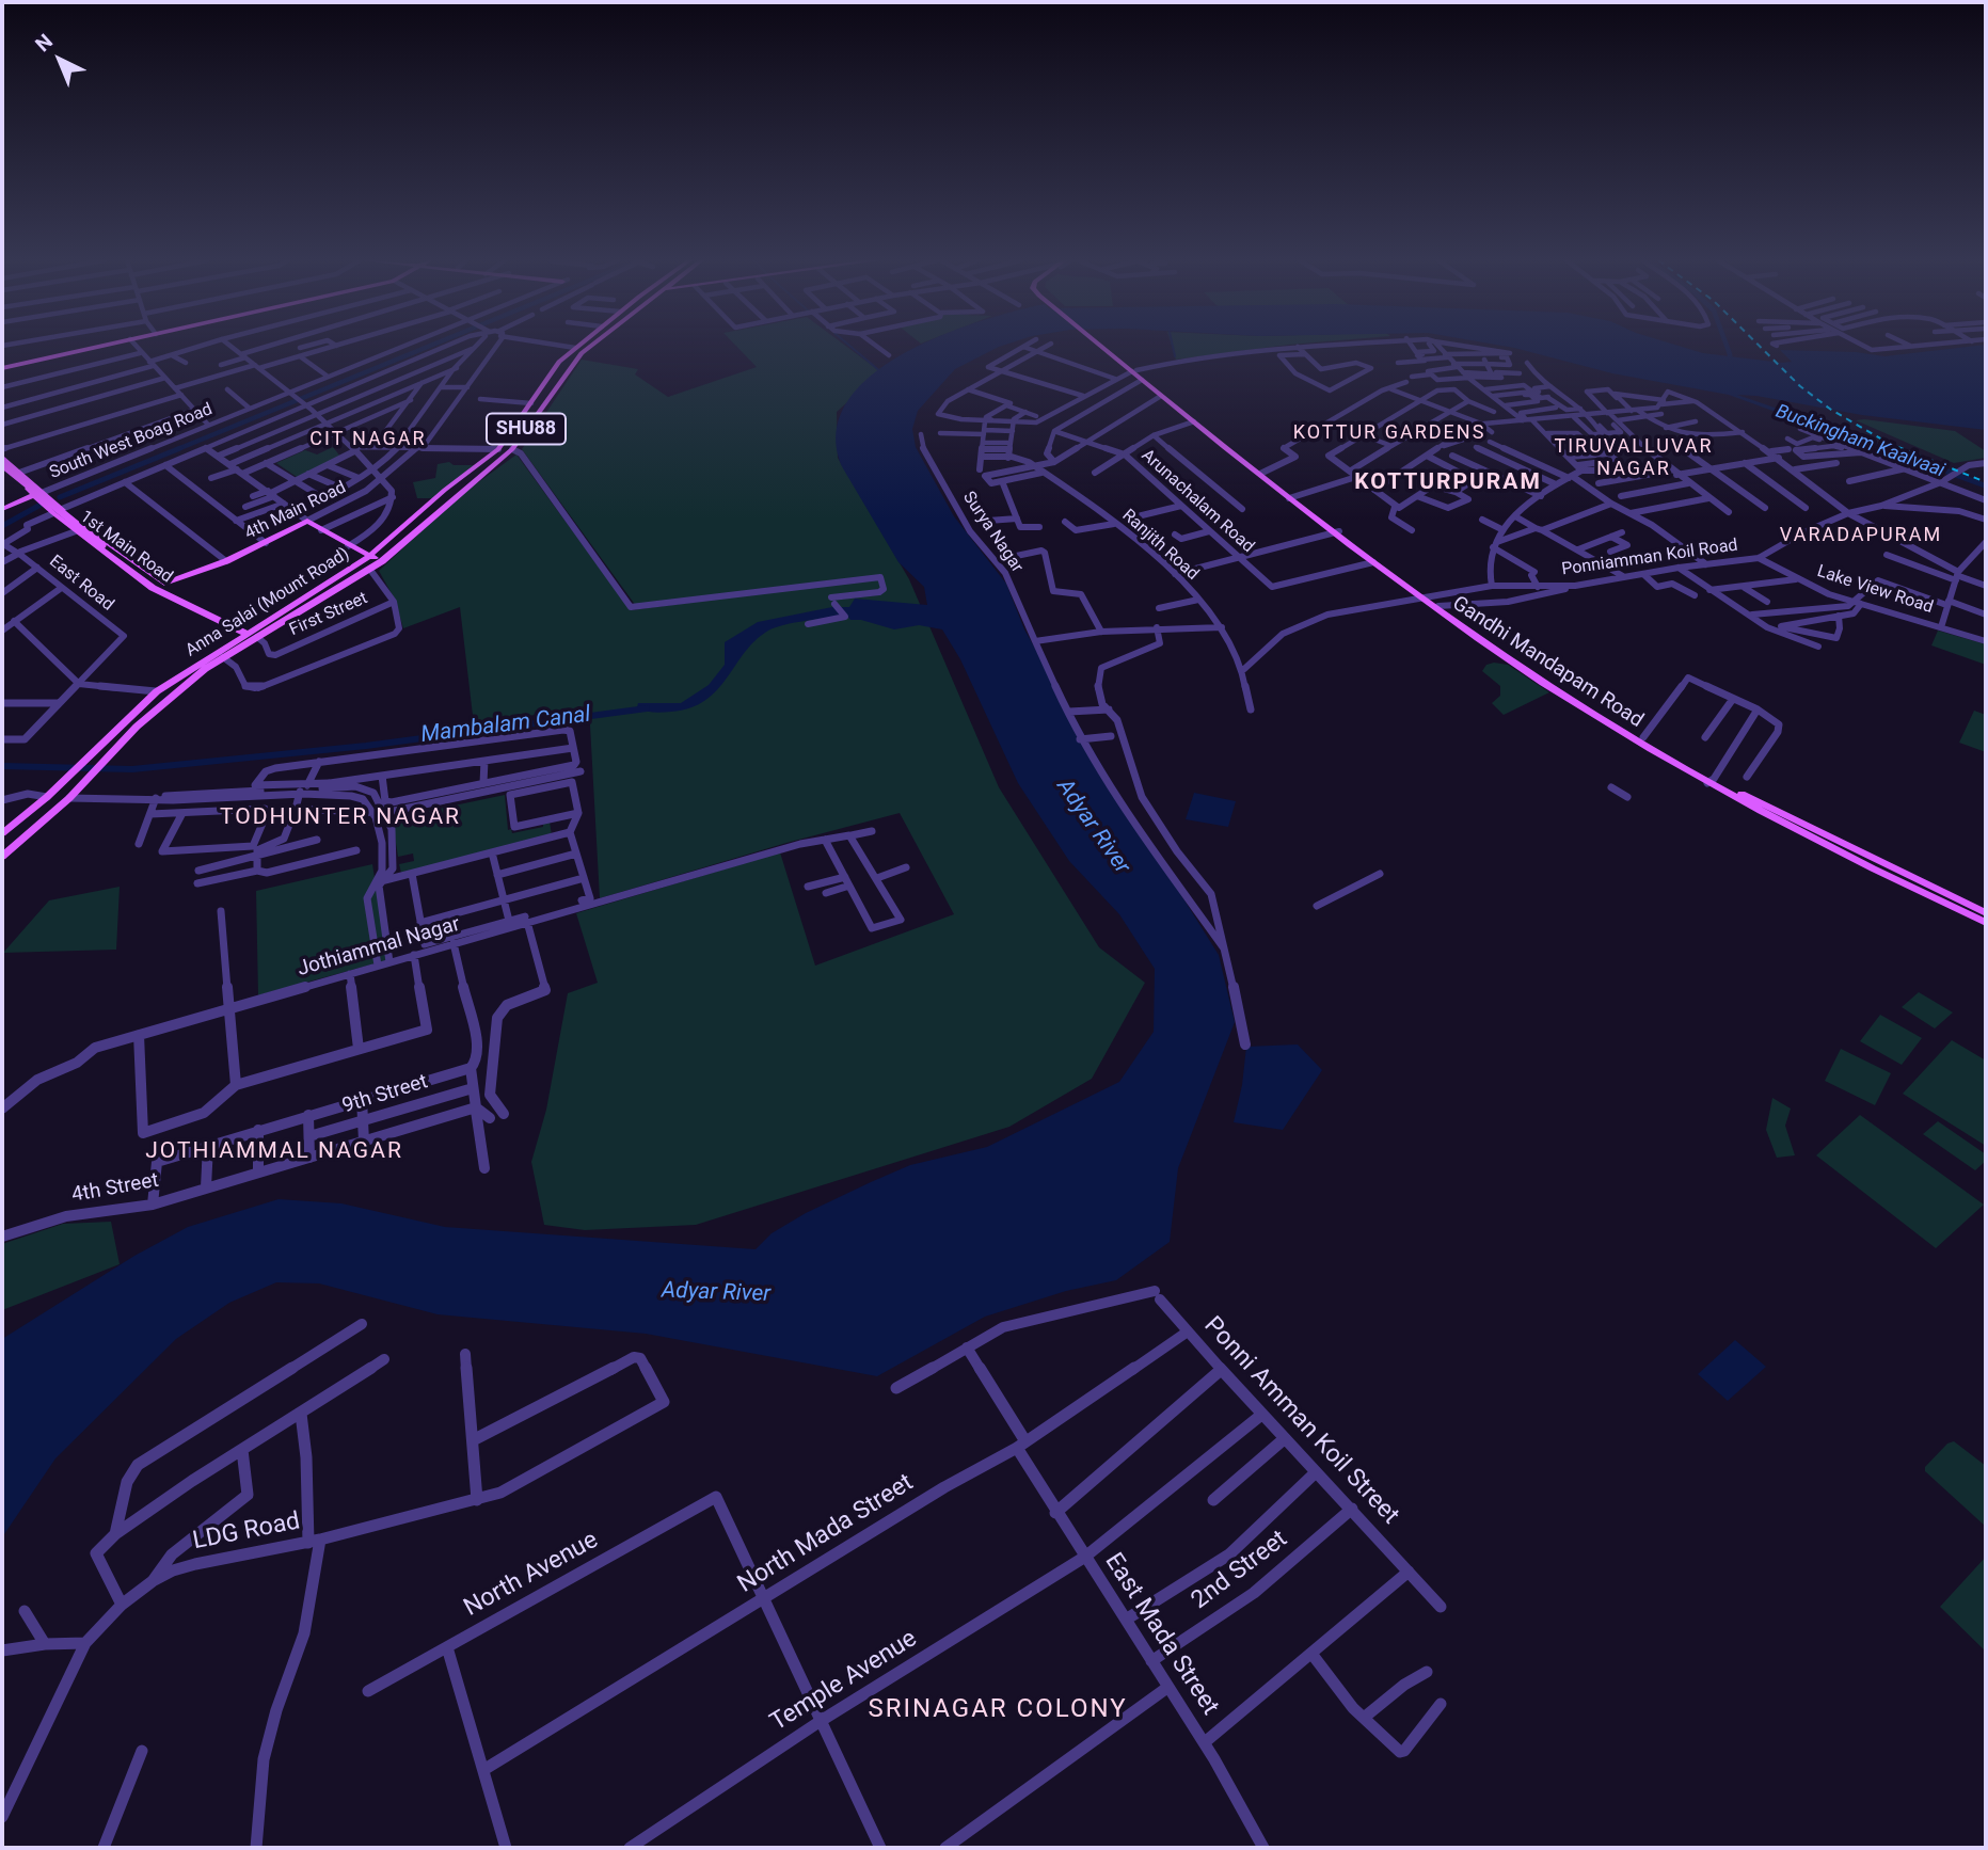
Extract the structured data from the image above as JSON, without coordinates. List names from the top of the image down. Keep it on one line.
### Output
{"streets":{"main road":["SHU88","4th Main Road","1st Main Road","Anna Salai (Mount Road)","Gandhi Mandapam Road"],"street":["South West Boag Road","Arunachalam Road","Surya Nagar","Ranjith Road","Ponniamman Koil Road","East Road","Lake View Road","First Street","Jothiammal Nagar","9th Street","4th Street","Ponni Amman Koil Street","LDG Road","North Mada Street","2nd Street","North Avenue","East Mada Street","Temple Avenue"]},"crossings":[["SHU88","Anna Salai (Mount Road)"],["Arunachalam Road","Gandhi Mandapam Road"],["4th Main Road","1st Main Road"],["1st Main Road","Anna Salai (Mount Road)"],["Ponniamman Koil Road","Lake View Road"],["Ponniamman Koil Road","Gandhi Mandapam Road"],["Anna Salai (Mount Road)","First Street"],["Ponni Amman Koil Street","North Mada Street"],["Ponni Amman Koil Street","2nd Street"],["Ponni Amman Koil Street","East Mada Street"],["Ponni Amman Koil Street","Temple Avenue"],["North Mada Street","North Avenue"],["North Mada Street","East Mada Street"],["2nd Street","East Mada Street"],["East Mada Street","Temple Avenue"]],"districts":["KOTTUR GARDENS","CIT NAGAR","TIRUVALLUVAR NAGAR","KOTTURPURAM","VARADAPURAM","TODHUNTER NAGAR","JOTHIAMMAL NAGAR","SRINAGAR COLONY"],"water":["Buckingham Kaalvaai","Mambalam Canal","Adyar River"],"north":"top left"}
